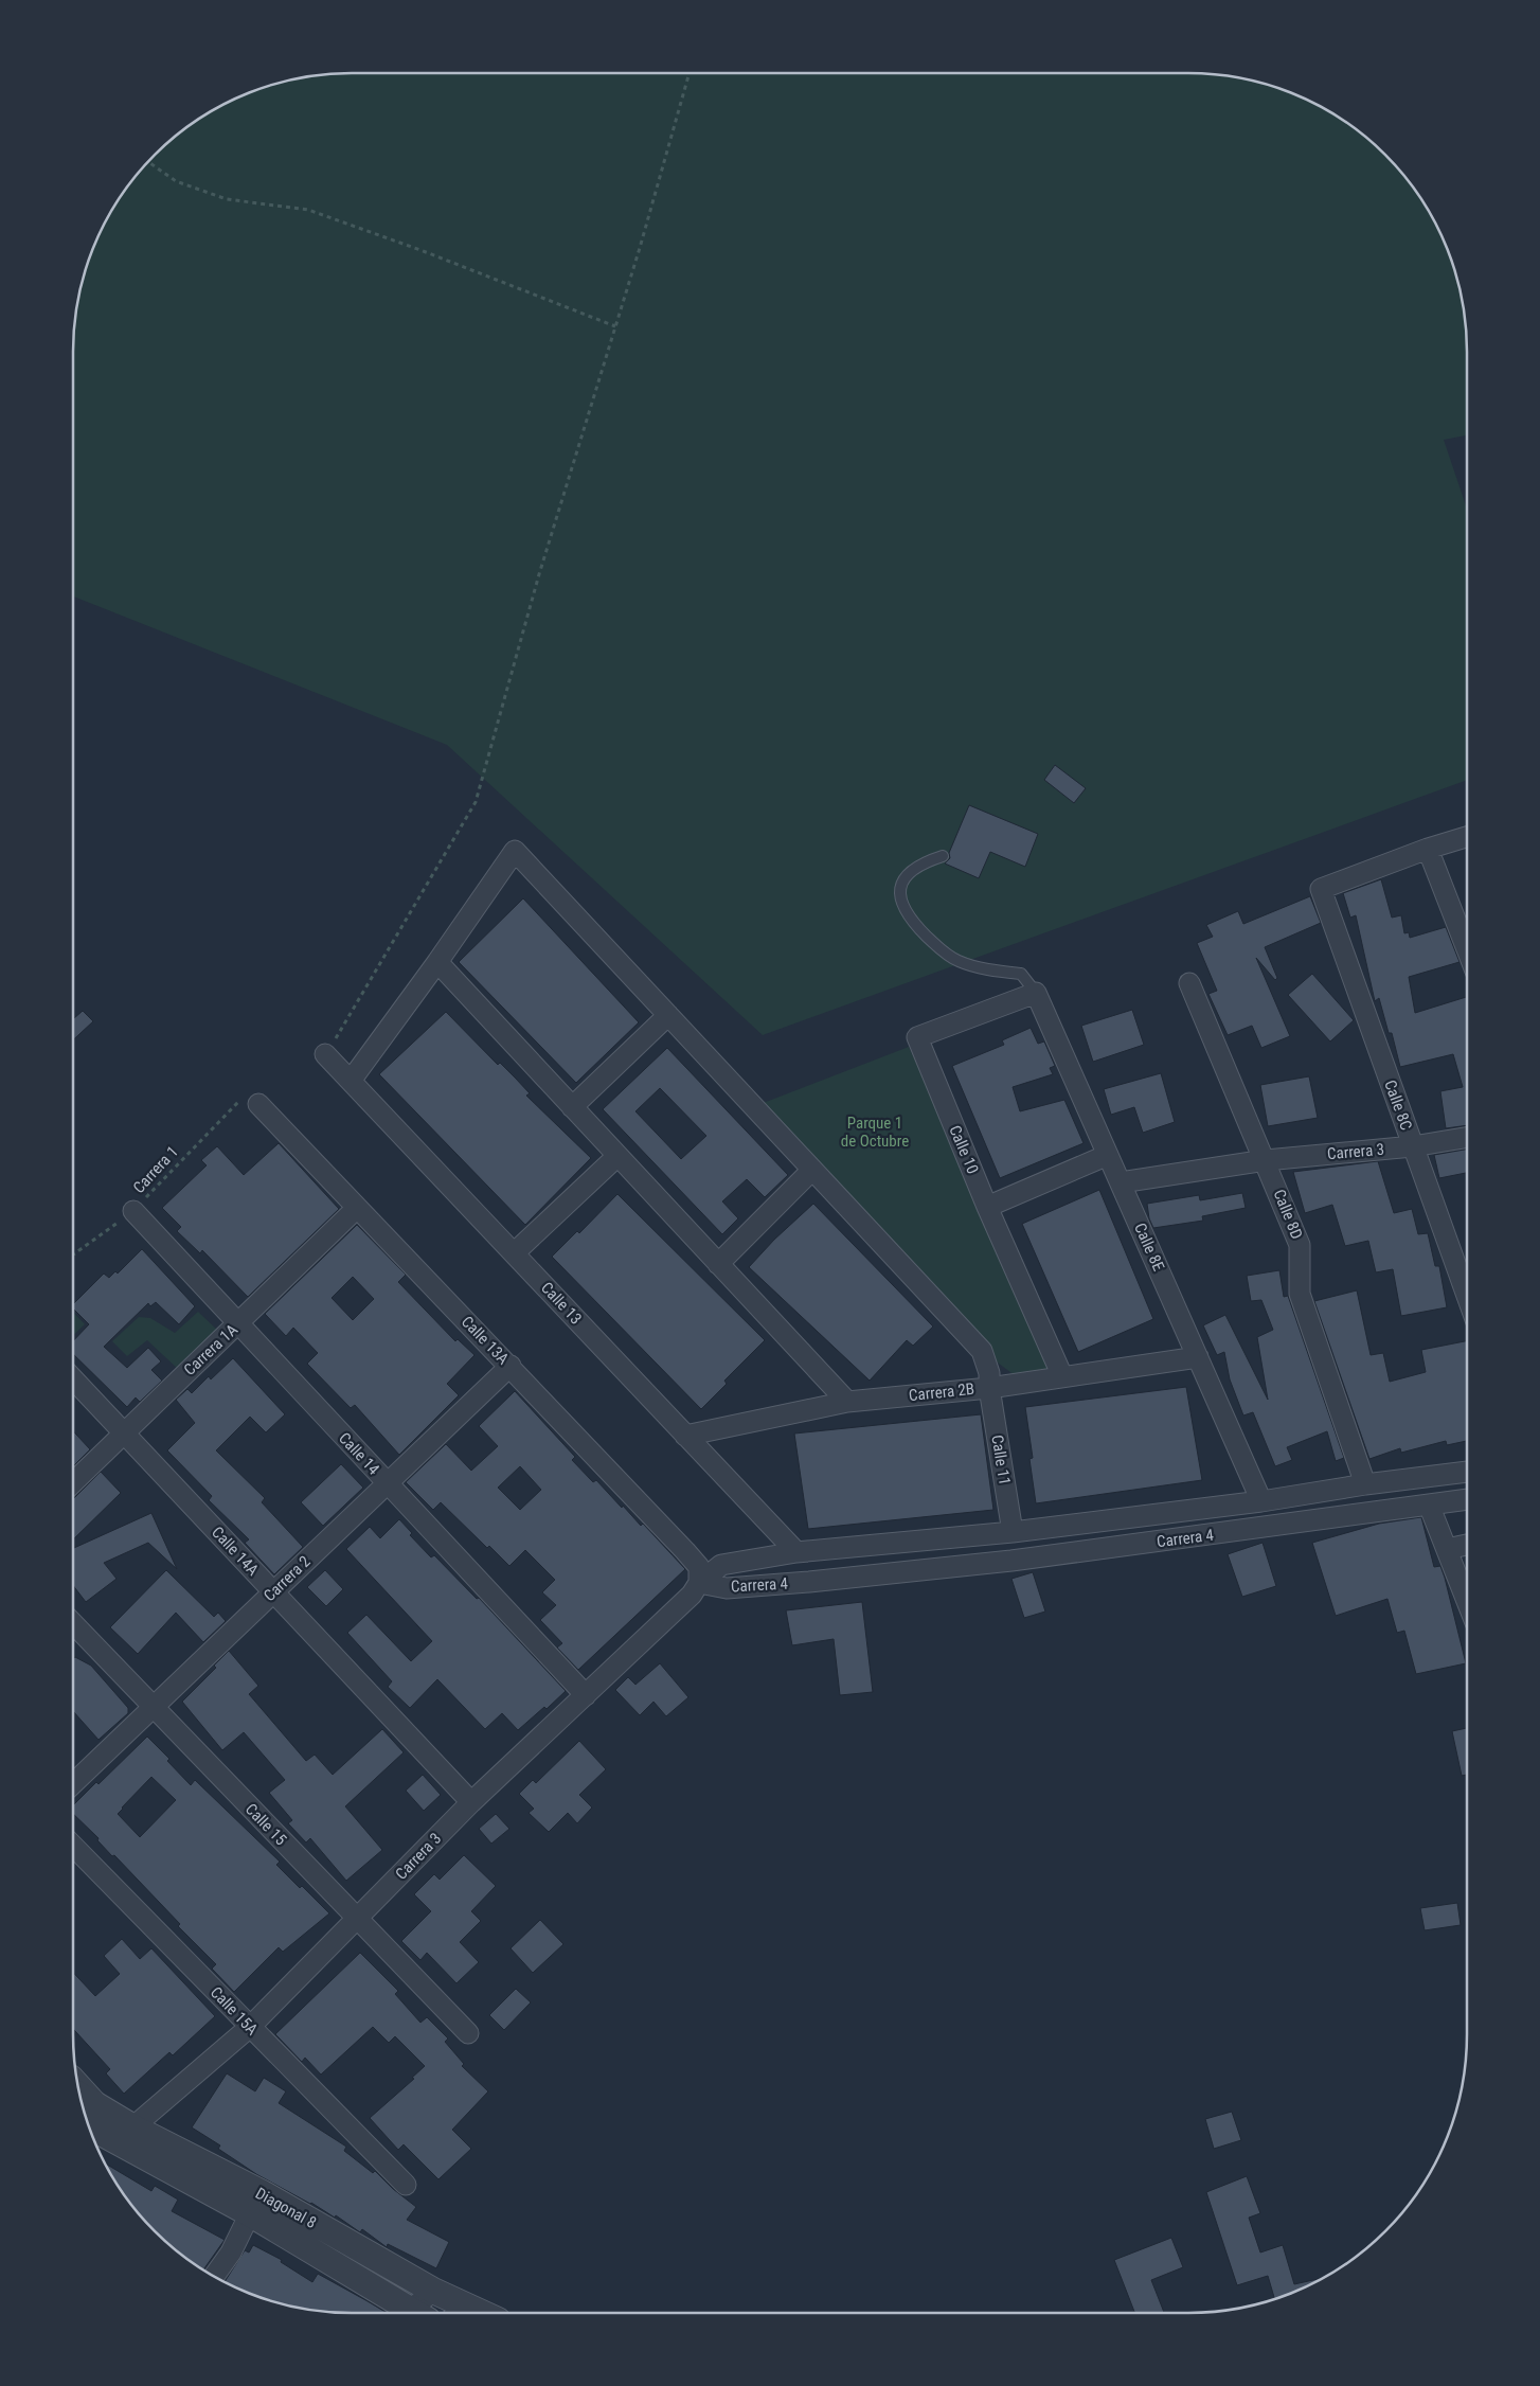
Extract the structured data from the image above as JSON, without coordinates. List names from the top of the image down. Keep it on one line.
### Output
{"streets":{"street":["Calle 8C","Calle 10","Carrera 3","Calle 8D","Calle 8E","Calle 13","Calle 13A","Carrera 1A","Carrera 2B","Calle 14","Calle 11","Carrera 4","Calle 14A","Carrera 2","Calle 15","Calle 15A","Diagonal 8"],"path":["Carrera 1"]},"crossings":[["Calle 8C","Carrera 3"],["Calle 10","Calle 8E"],["Calle 10","Carrera 2B"],["Carrera 3","Calle 8D"],["Carrera 3","Calle 8E"],["Carrera 3","Calle 13A"],["Carrera 3","Calle 14"],["Carrera 3","Carrera 4"],["Carrera 3","Calle 14A"],["Carrera 3","Calle 15"],["Carrera 3","Calle 15A"],["Carrera 3","Diagonal 8"],["Carrera 1","Calle 13A"],["Carrera 1","Calle 14"],["Calle 8D","Carrera 4"],["Calle 8E","Carrera 2B"],["Calle 8E","Carrera 4"],["Calle 13","Carrera 2B"],["Calle 13","Carrera 4"],["Calle 13A","Carrera 1A"],["Calle 13A","Carrera 4"],["Calle 13A","Carrera 2"],["Carrera 1A","Calle 14"],["Carrera 1A","Calle 14A"],["Carrera 2B","Calle 11"],["Calle 14","Carrera 2"],["Calle 11","Carrera 4"],["Calle 14A","Carrera 2"],["Carrera 2","Calle 15"]],"parks":["Parque 1 de Octubre"]}
